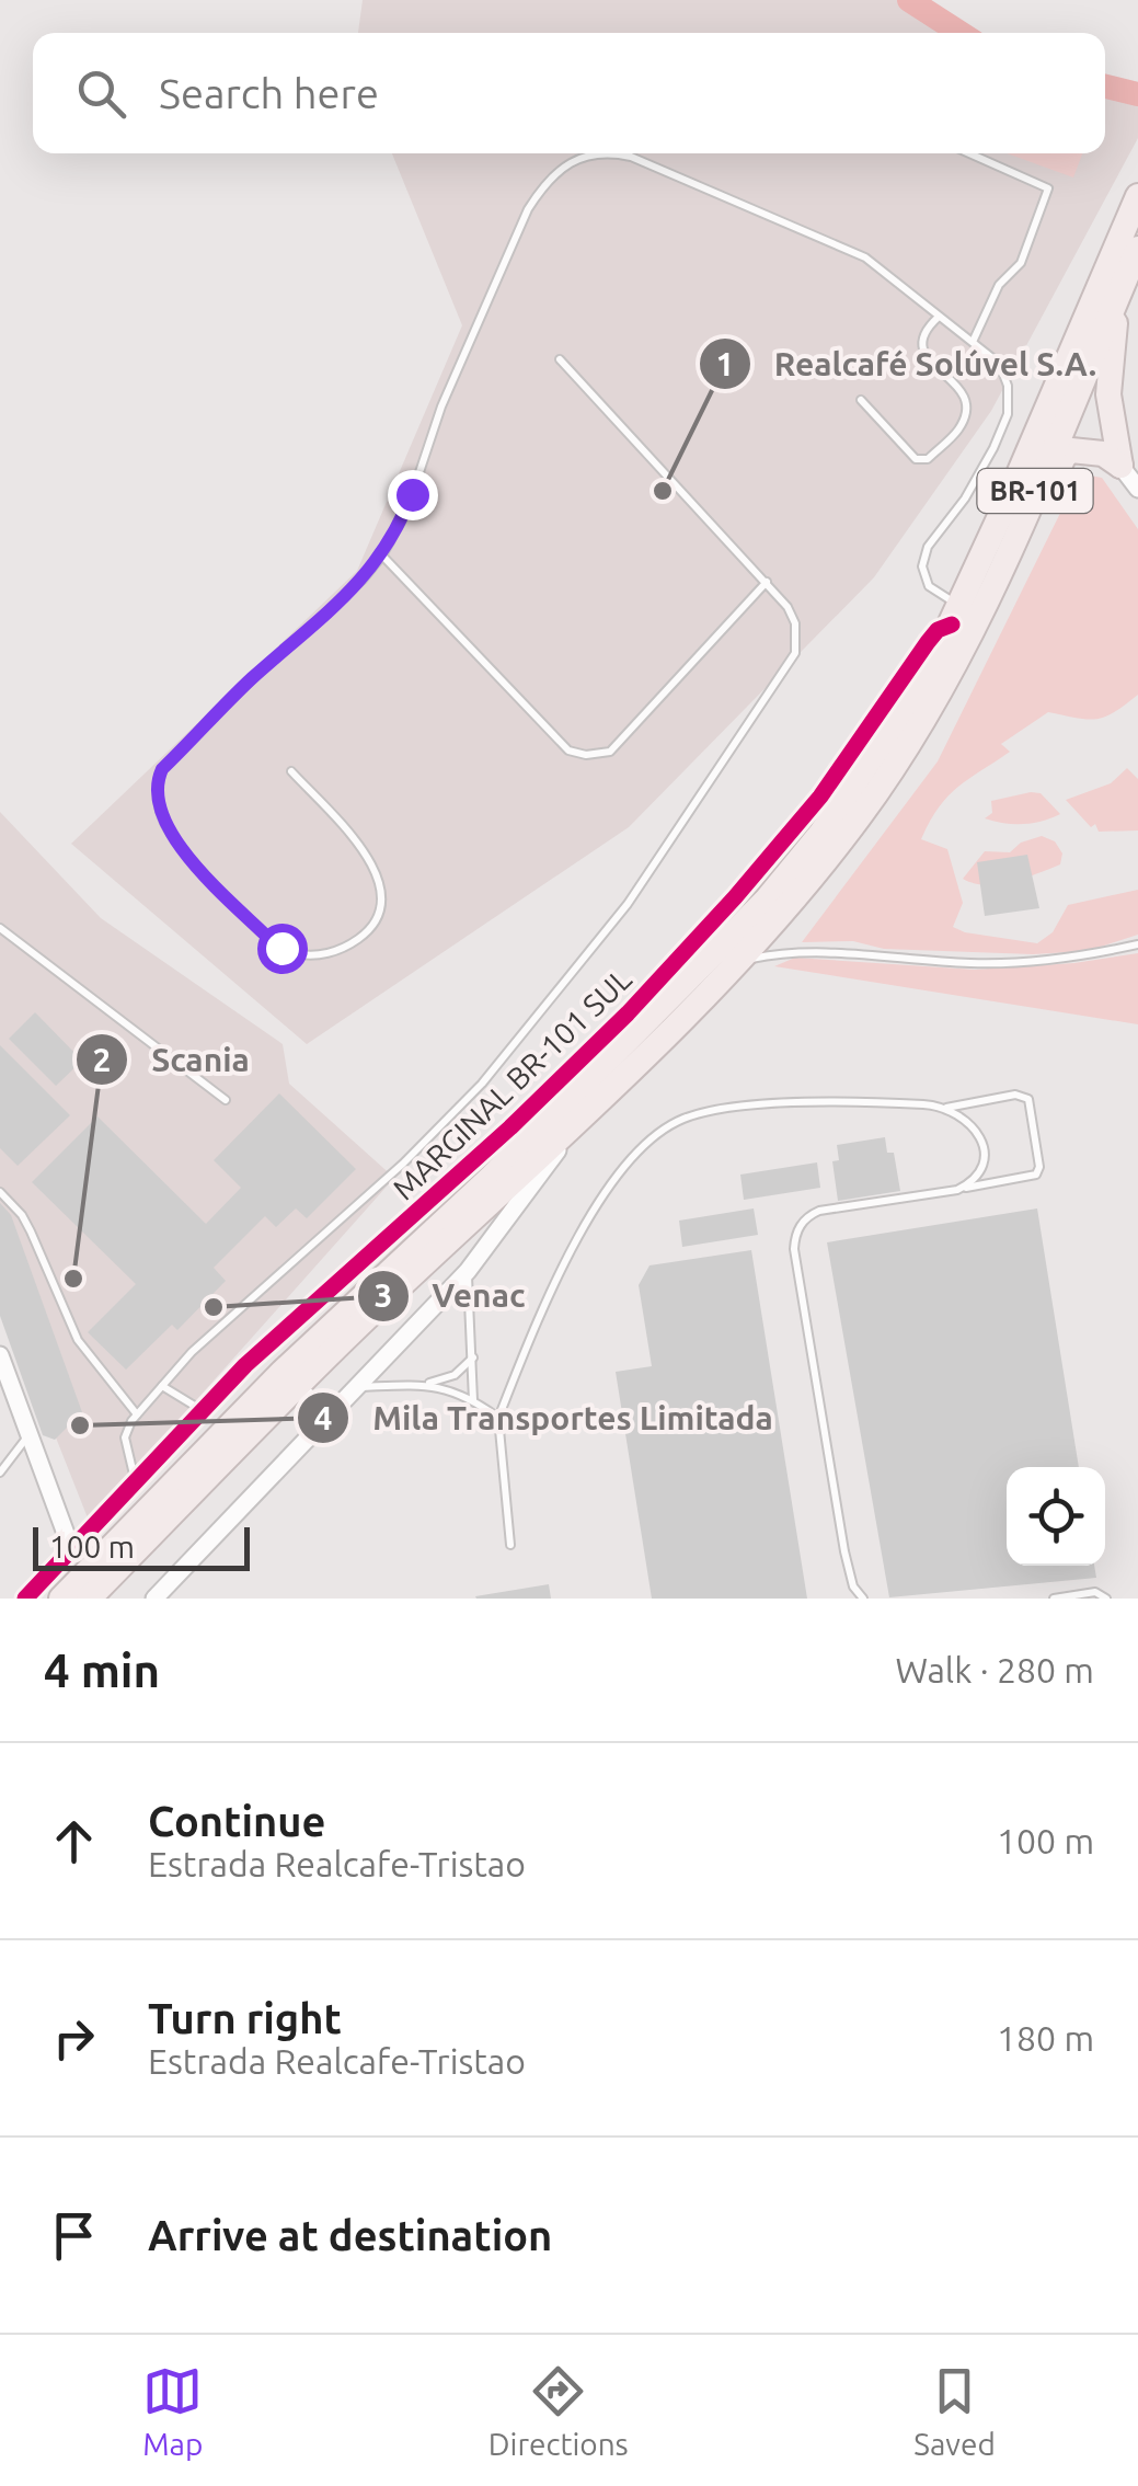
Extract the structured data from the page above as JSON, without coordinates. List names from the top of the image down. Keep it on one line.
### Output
{"streets":{"highway":["BR-101"],"street":["MARGINAL BR-101 SUL"]},"crossings":[["BR-101","MARGINAL BR-101 SUL"]],"places":["Realcafé Solúvel S.A.","Scania","Venac","Mila Transportes Limitada"],"scale_bar":"100 m","page":{"search":"Search here","scale":"100 m","heading":["4 min","Walk · 280 m"],"list":[["Continue","Estrada Realcafe-Tristao","100 m"],["Turn right","Estrada Realcafe-Tristao","180 m"],"Arrive at destination"],"nav":["Map","Directions","Saved"]}}
